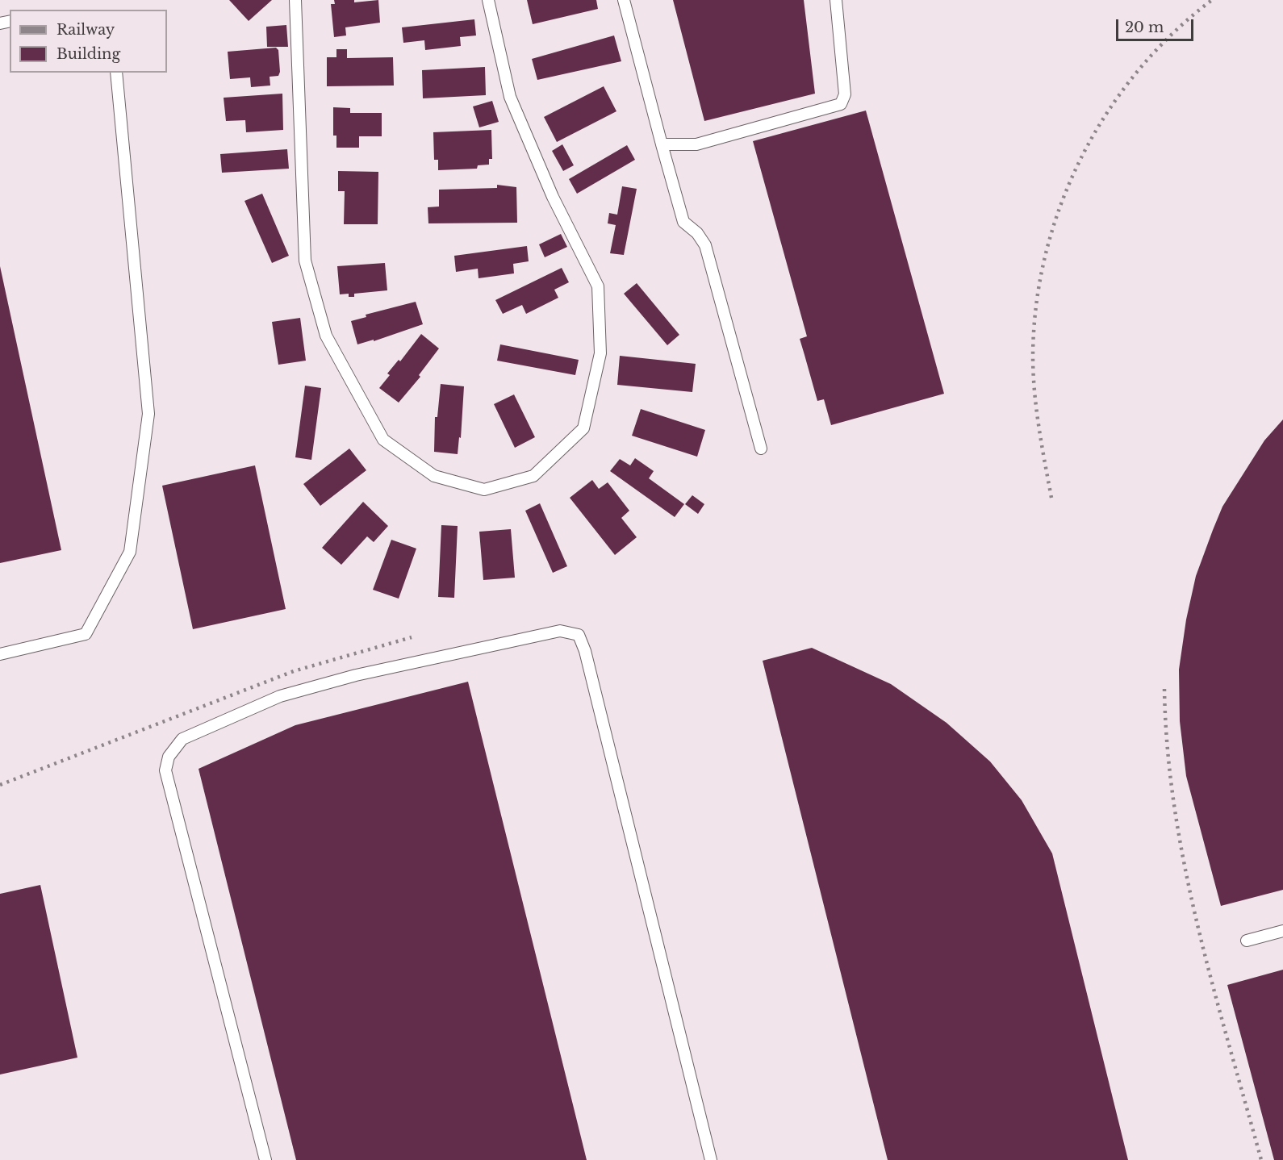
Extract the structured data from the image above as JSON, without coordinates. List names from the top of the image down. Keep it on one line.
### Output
{"legend":["Railway","Building"],"scale_bar":"20 m"}
